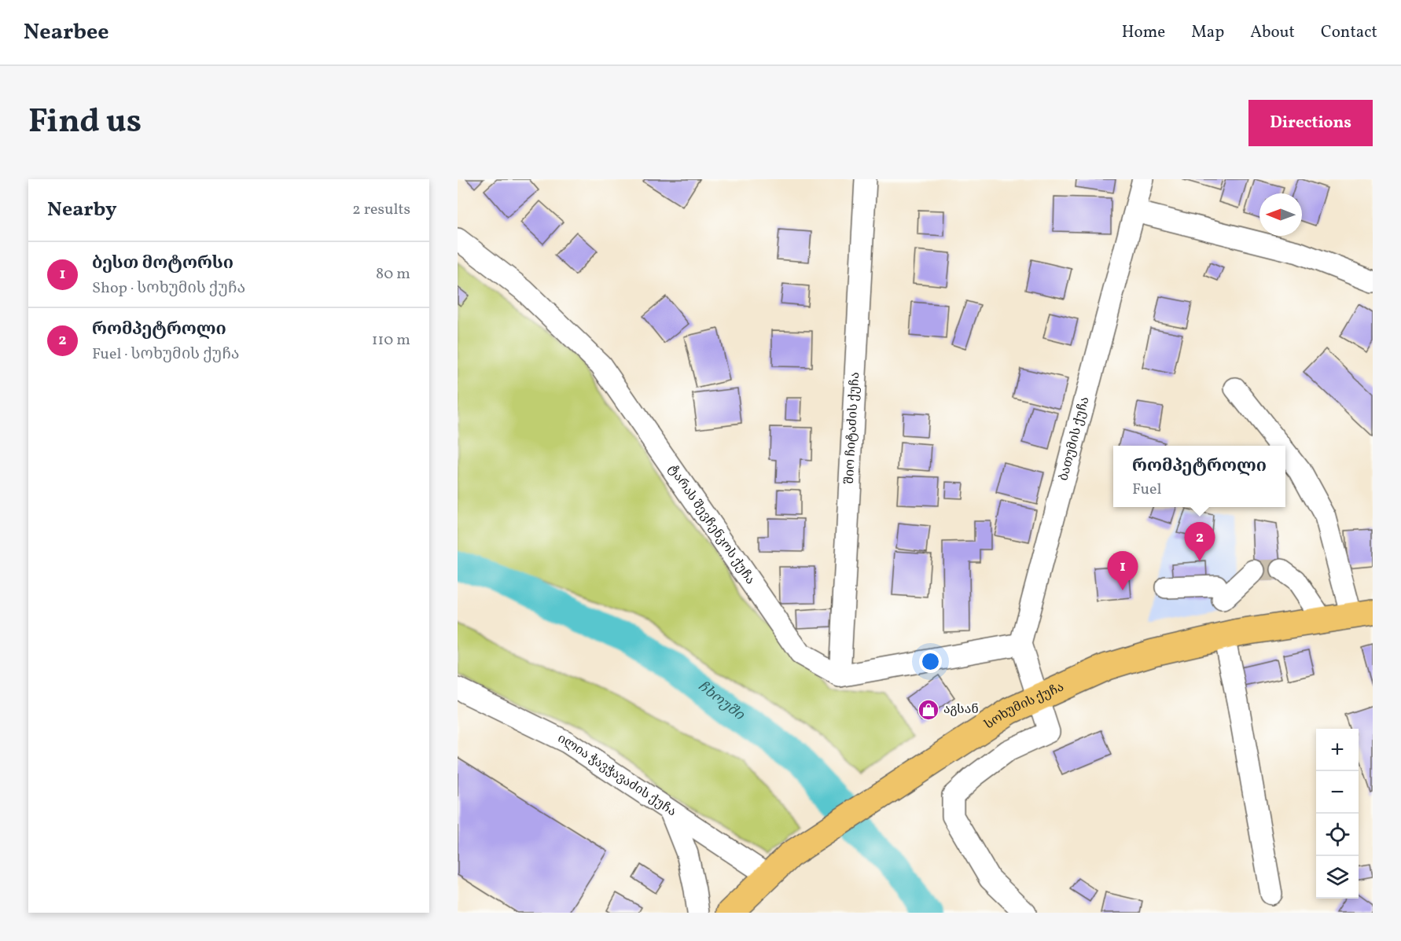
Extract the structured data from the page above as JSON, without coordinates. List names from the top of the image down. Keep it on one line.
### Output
{"streets":{"highway":["სოხუმის ქუჩა"],"street":["შიო ჩიტაძის ქუჩა","ბათუმის ქუჩა","ტარას შევჩენკოს ქუჩა","ილია ჭავჭავაძის ქუჩა"]},"crossings":[["შიო ჩიტაძის ქუჩა","ტარას შევჩენკოს ქუჩა"],["სოხუმის ქუჩა","ილია ჭავჭავაძის ქუჩა"]],"water":["ჩხოუში"],"places":{"shop":["აგსან"]},"north":"left","page":{"header":"Nearbee","nav":["Home","Map","About","Contact"],"title":"Find us","buttons":"Directions","heading":["Nearby","2 results"],"list":[{"mark":"1","name":"ბესთ მოტორსი","note":"Shop · სოხუმის ქუჩა","value":"80 m"},{"mark":"2","name":"რომპეტროლი","note":"Fuel · სოხუმის ქუჩა","value":"110 m"}],"popup":["რომპეტროლი","Fuel"],"pins":["2","1"],"map_buttons":["+","−"]}}
